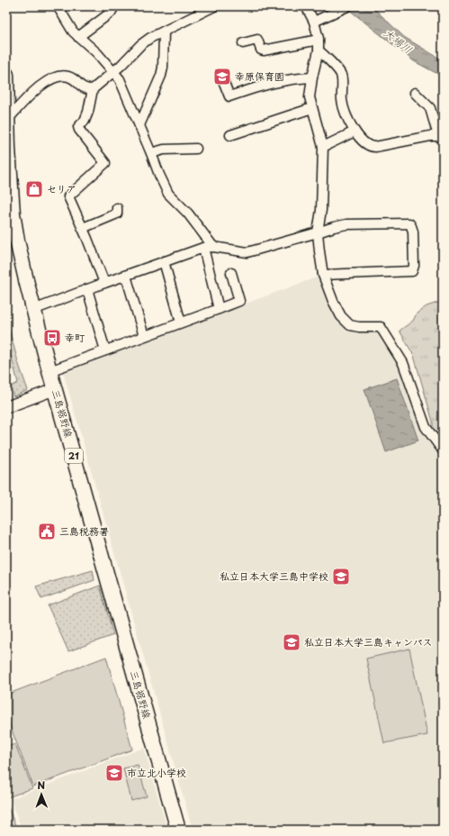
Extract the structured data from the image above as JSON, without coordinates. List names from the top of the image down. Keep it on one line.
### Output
{"streets":{"main road":["三島裾野線","21"]},"water":["大場川"],"places":{"school or university":["幸原保育園","私立日本大学三島中学校","私立日本大学三島キャンパス","市立北小学校"],"shop":["セリア"],"bus stop":["幸町"],"public building":["三島税務署"]},"north":"top"}
